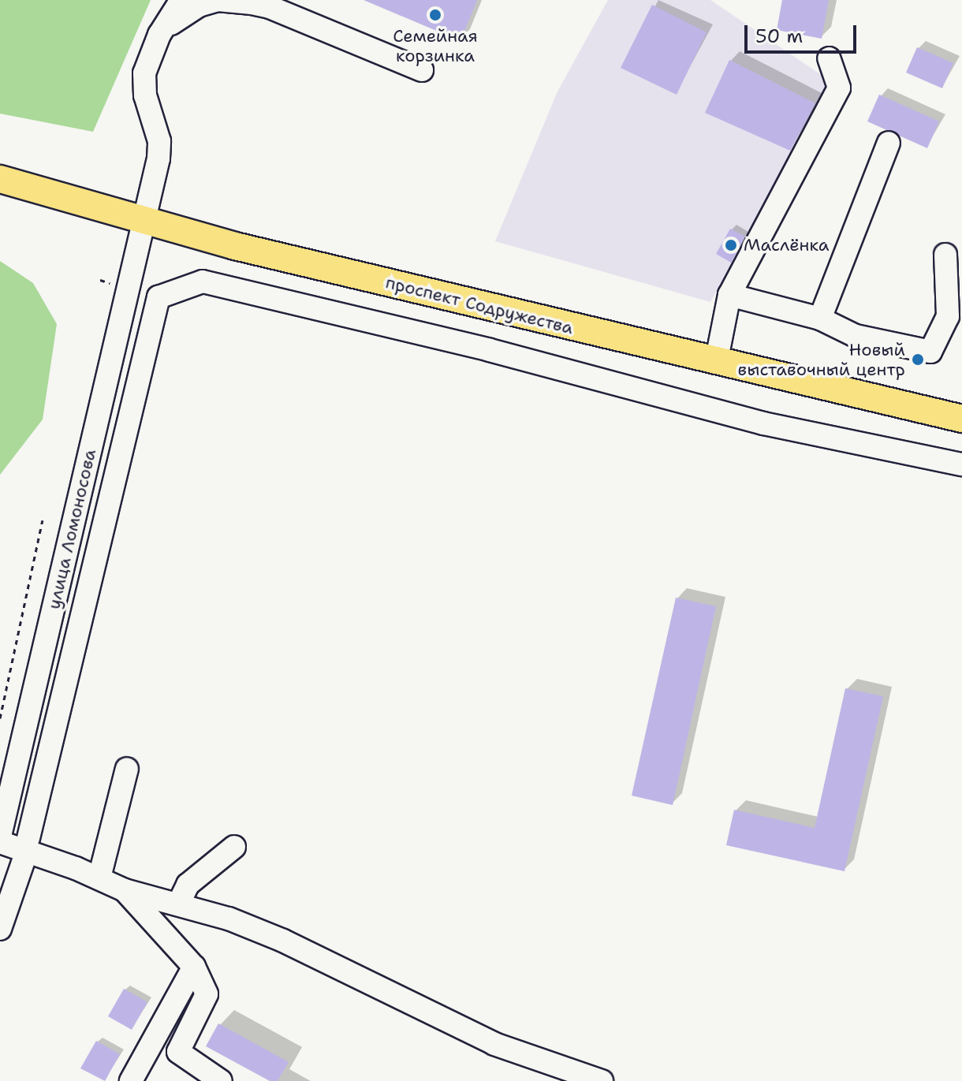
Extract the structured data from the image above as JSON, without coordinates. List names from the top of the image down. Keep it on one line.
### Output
{"streets":{"main road":["проспект Содружества"],"street":["улица Ломоносова"]},"crossings":[["проспект Содружества","улица Ломоносова"]],"places":["Семейная корзинка","Маслёнка","Новый выставочный центр"],"scale_bar":"50 m"}
